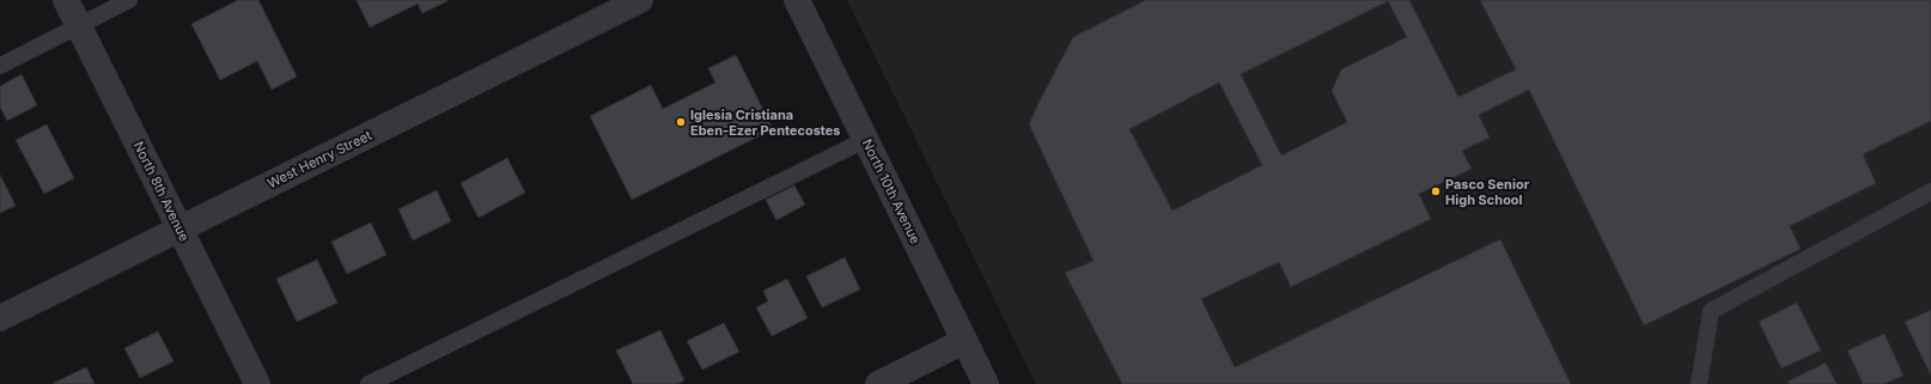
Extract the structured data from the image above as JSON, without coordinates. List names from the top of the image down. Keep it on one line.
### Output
{"streets":{"street":["West Henry Street","North 8th Avenue","North 10th Avenue"]},"crossings":[["West Henry Street","North 8th Avenue"]],"places":["Iglesia Cristiana Eben-Ezer Pentecostes","Pasco Senior High School"]}
